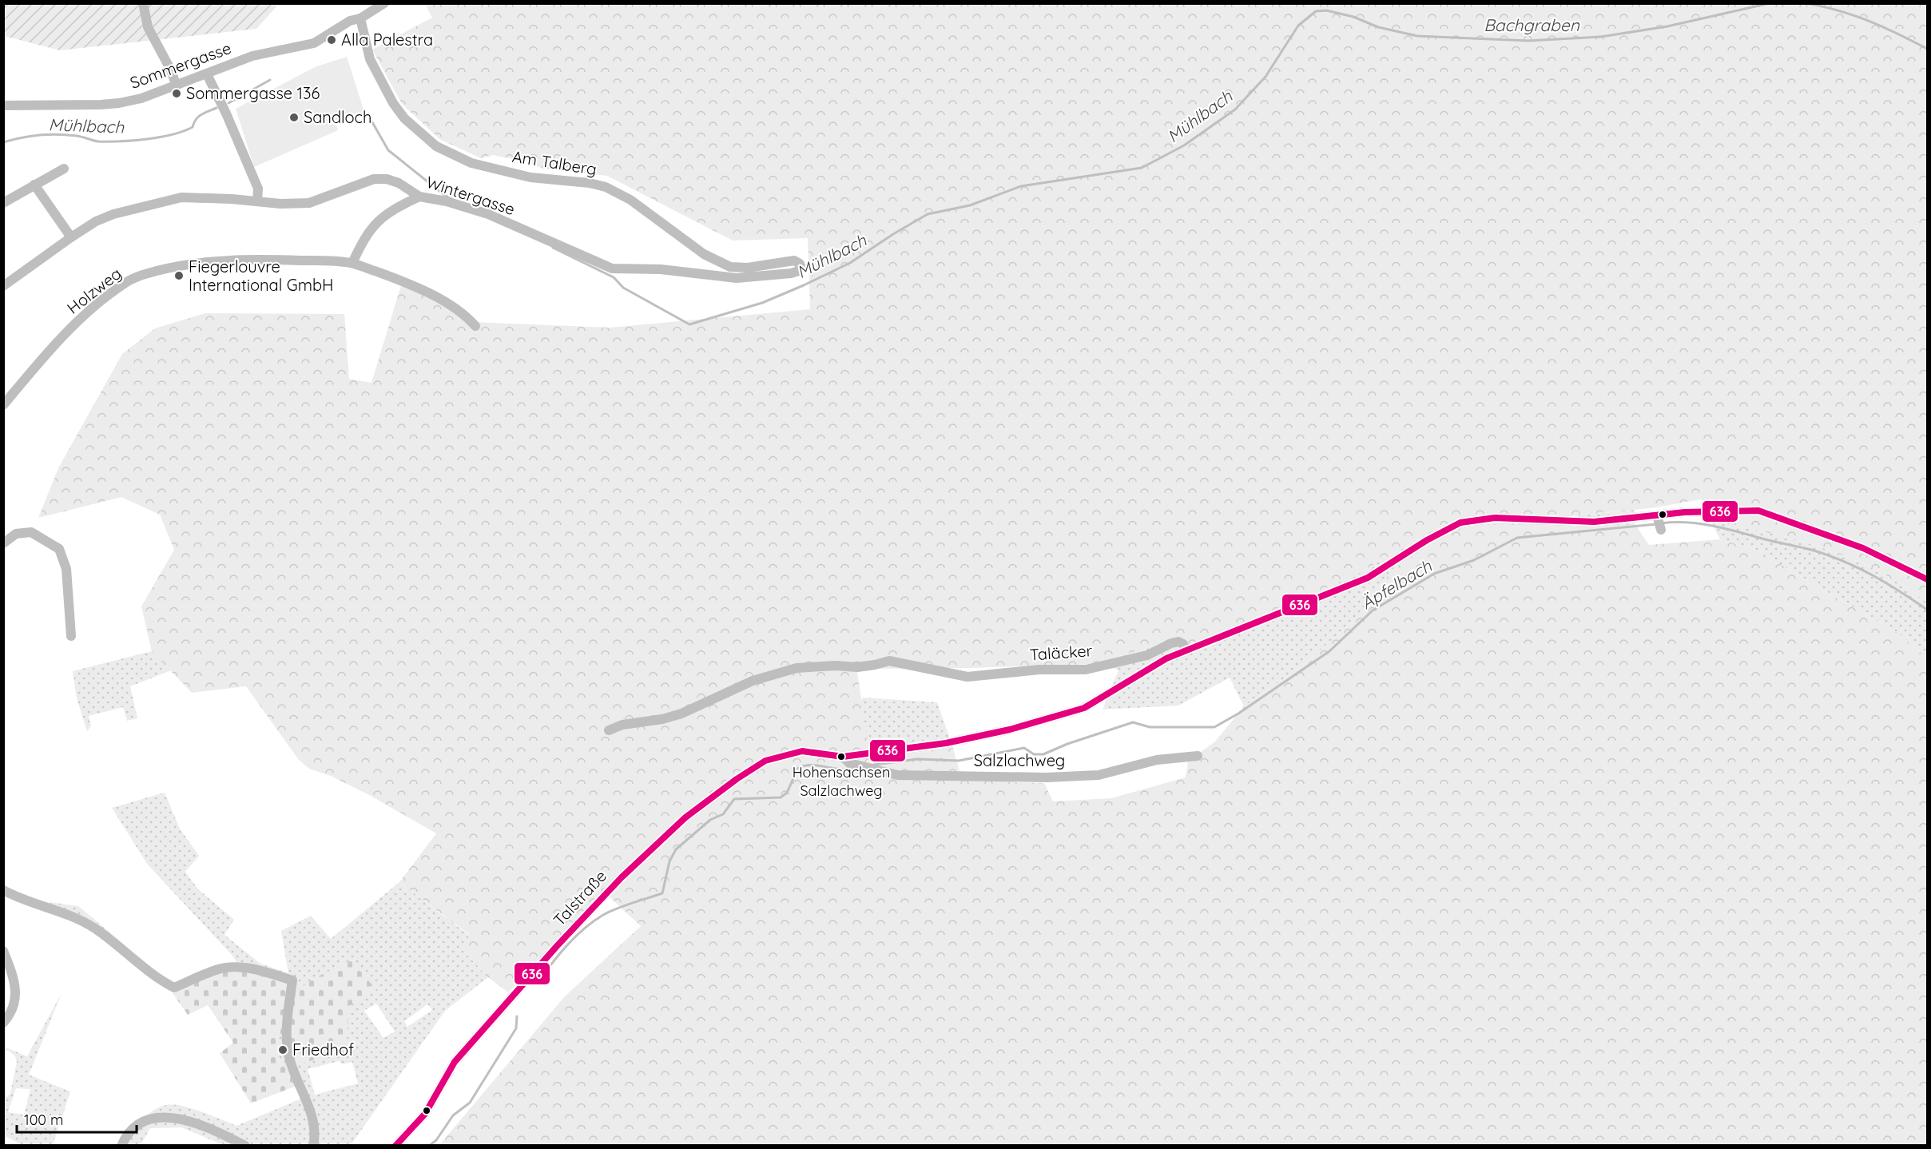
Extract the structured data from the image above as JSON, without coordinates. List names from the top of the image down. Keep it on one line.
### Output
{"streets":{"street":["Sommergasse","Am Talberg","Wintergasse","Holzweg","Taläcker","Salzlachweg","Talstraße"]},"crossings":[["Sommergasse","Am Talberg"],["Am Talberg","Wintergasse"],["Salzlachweg","Talstraße"]],"water":["Bachgraben","Mühlbach","Äpfelbach"],"places":["Alla Palestra","Sommergasse 136","Sandloch","Fiegerlouvre International GmbH","Hohensachsen Salzlachweg","Friedhof"],"lines":["transit line 636"],"scale_bar":"100 m"}
